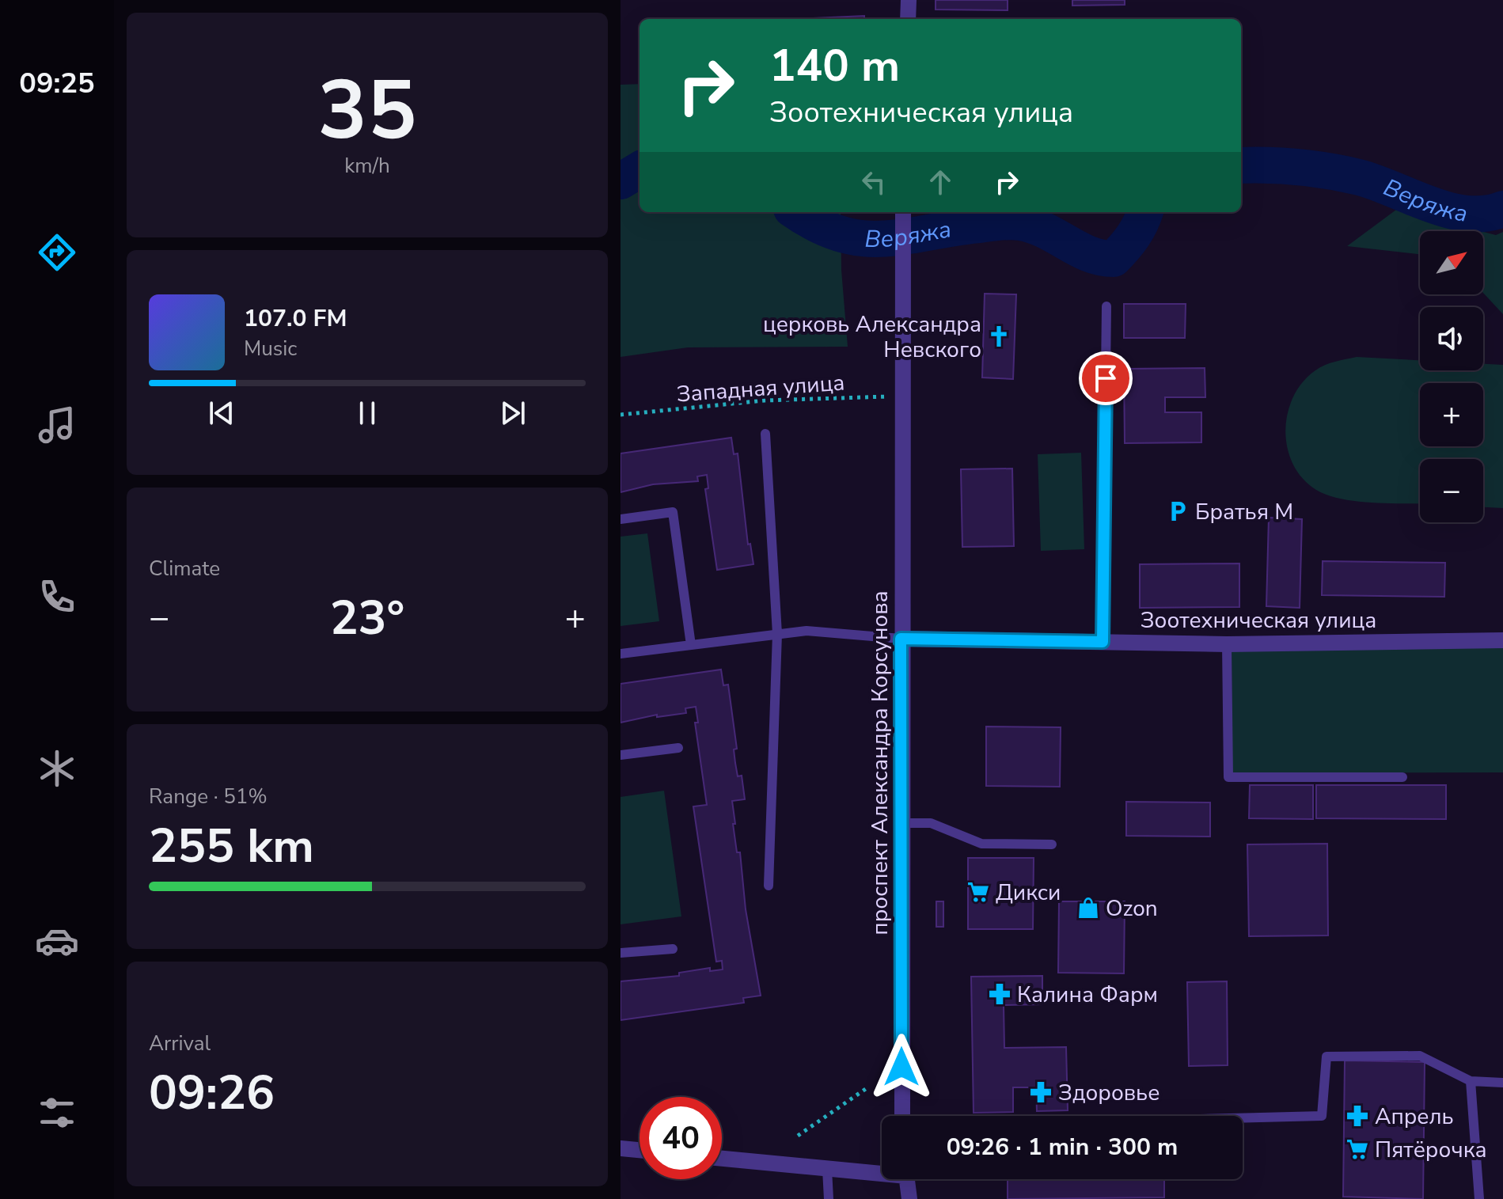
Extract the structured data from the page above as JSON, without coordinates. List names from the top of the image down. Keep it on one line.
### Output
{"streets":{"street":["Зоотехническая улица","проспект Александра Корсунова"],"path":["Западная улица"]},"crossings":[["Западная улица","проспект Александра Корсунова"],["Зоотехническая улица","проспект Александра Корсунова"]],"water":["Веряжа"],"places":{"church":["церковь Александра Невского"],"parking":["Братья М"],"supermarket":["Дикси","Пятёрочка"],"shop":["Ozon"],"pharmacy":["Калина Фарм","Здоровье","Апрель"]},"north":"top right","page":{"tabs":"09:25","tile":[["35","km/h"],"Climate",["Range · 51%","255 km"],["Arrival","09:26"]],"turn":["140 m","Зоотехническая улица"],"map_buttons":["+","−"],"song":["107.0 FM","Music"],"heat":["−","23°","+"],"limit":"40","trip":"09:26 · 1 min · 300 m"}}
